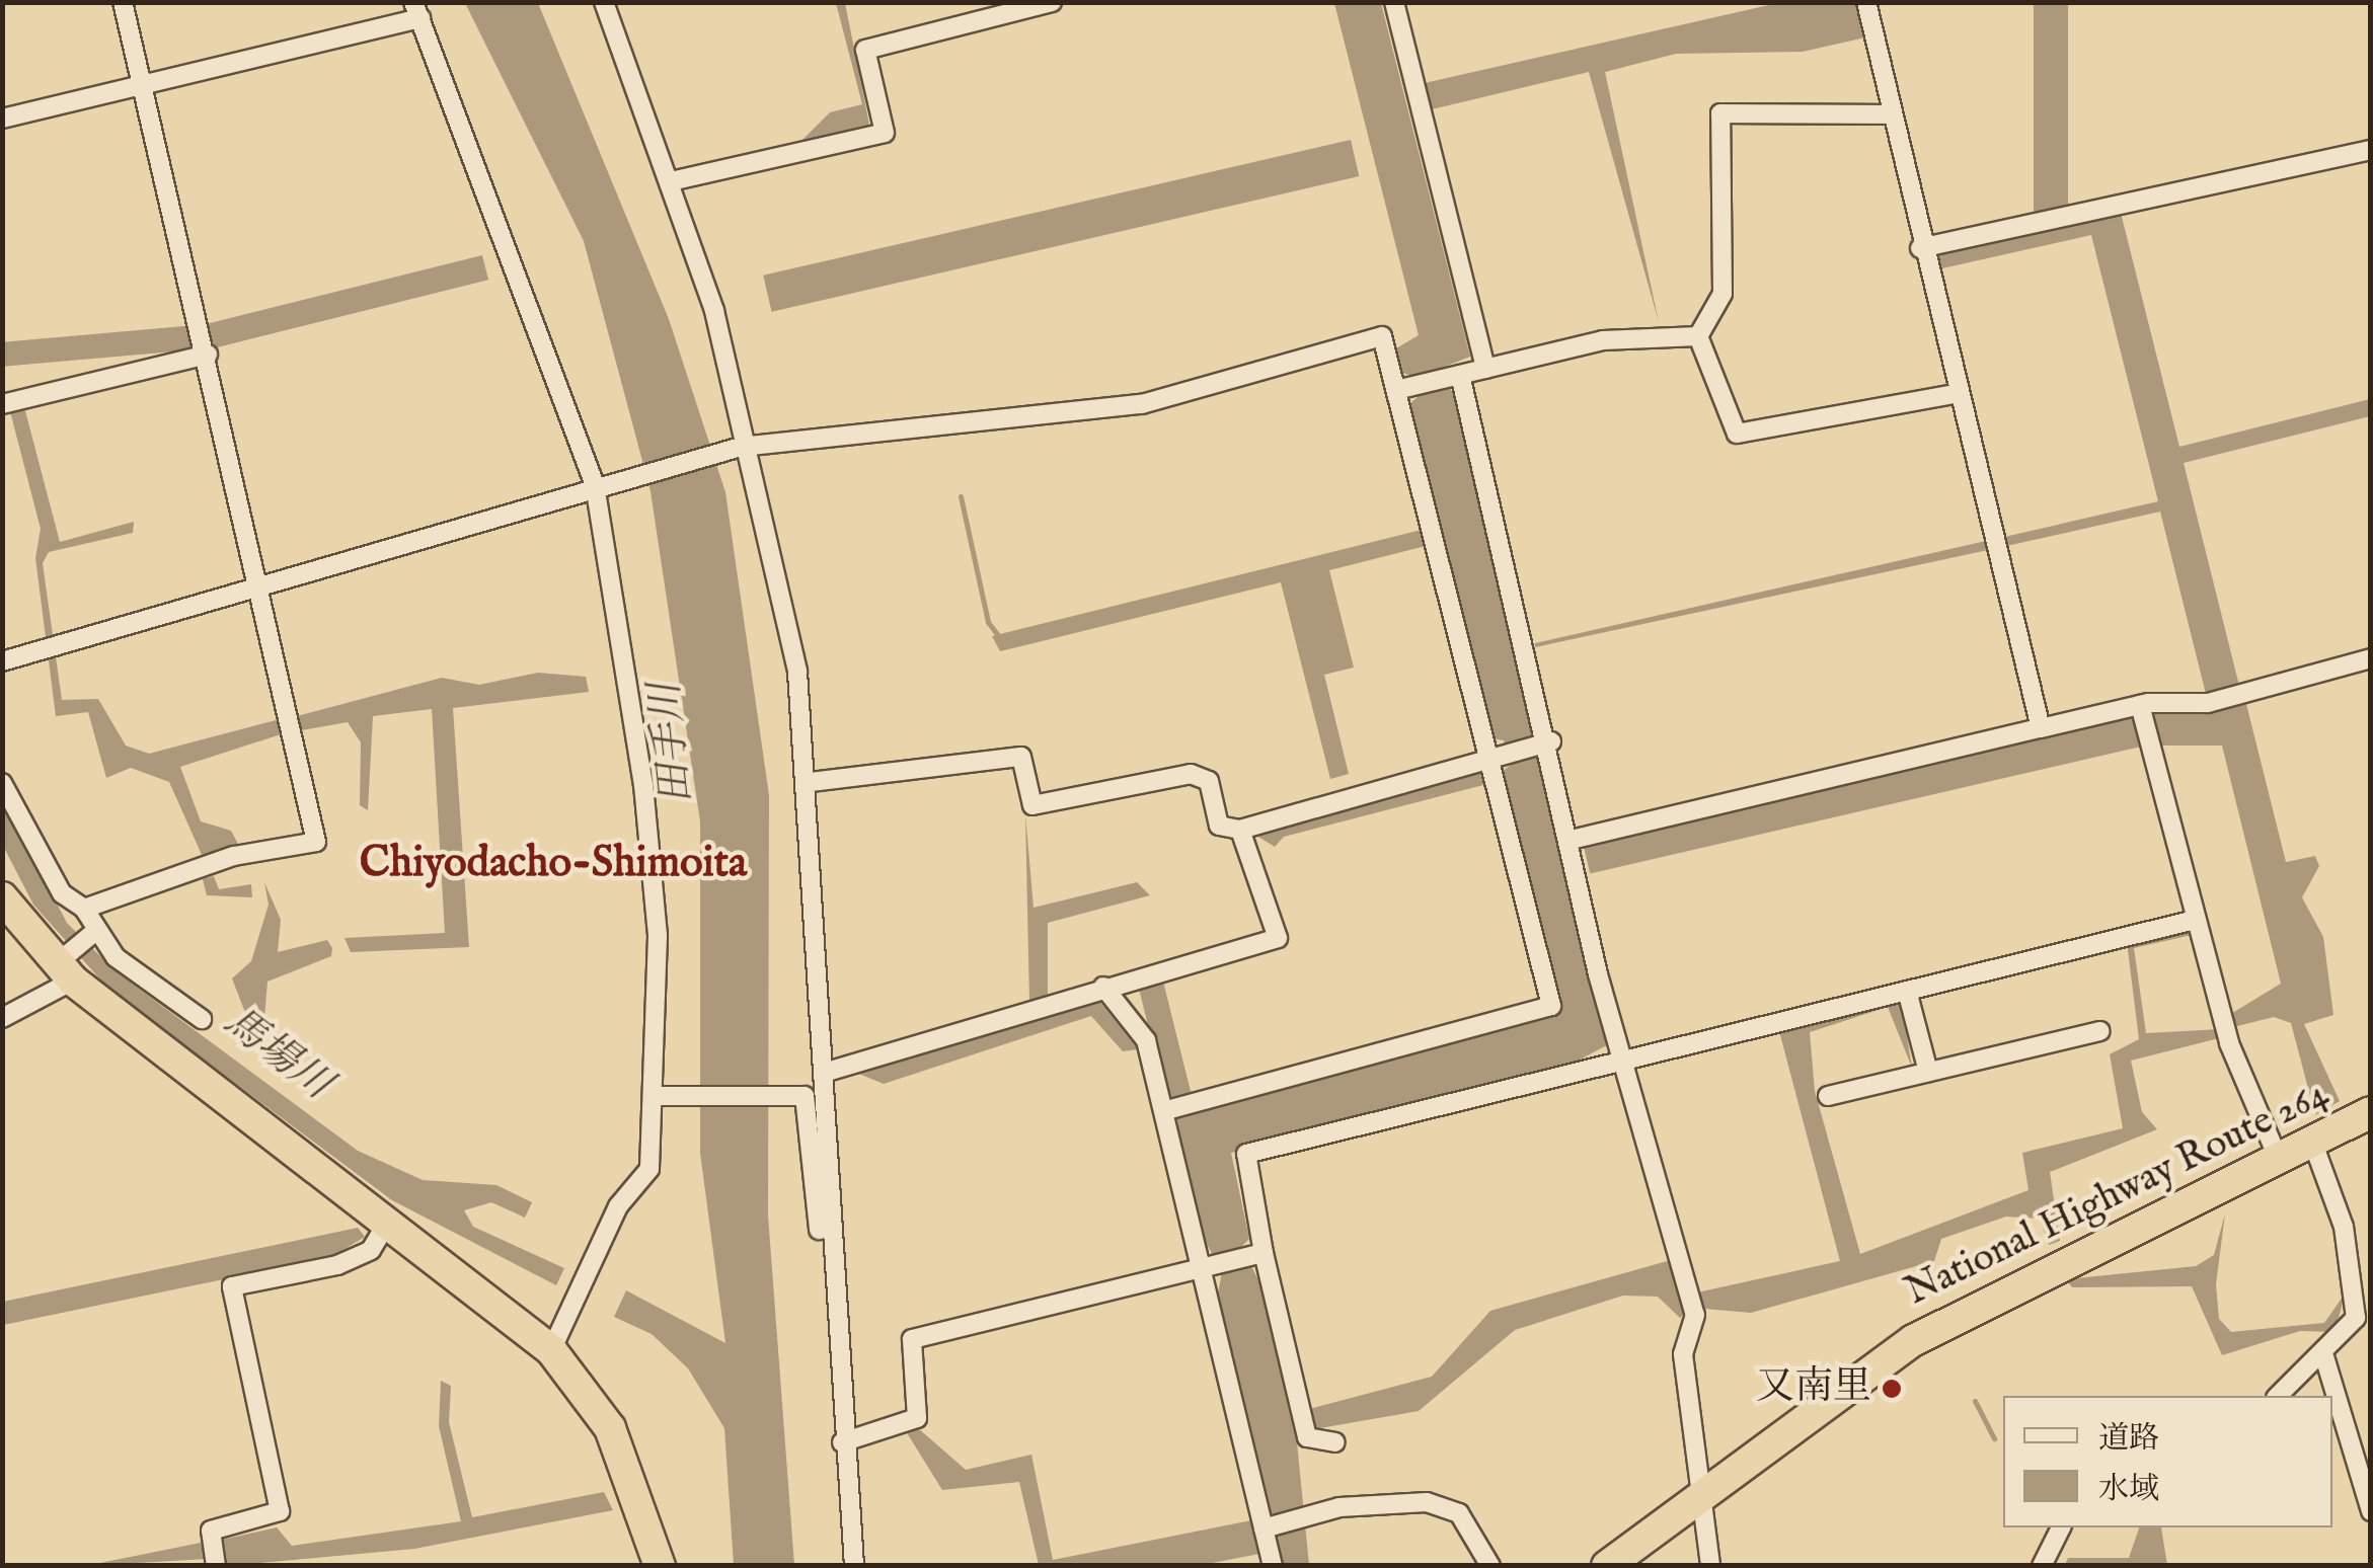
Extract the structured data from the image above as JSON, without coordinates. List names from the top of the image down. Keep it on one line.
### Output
{"streets":{"highway":["National Highway Route 264"]},"districts":["Chiyodacho-Shimoita"],"water":["田手川","馬場川"],"places":["又南里"],"legend":["道路","水域"]}
